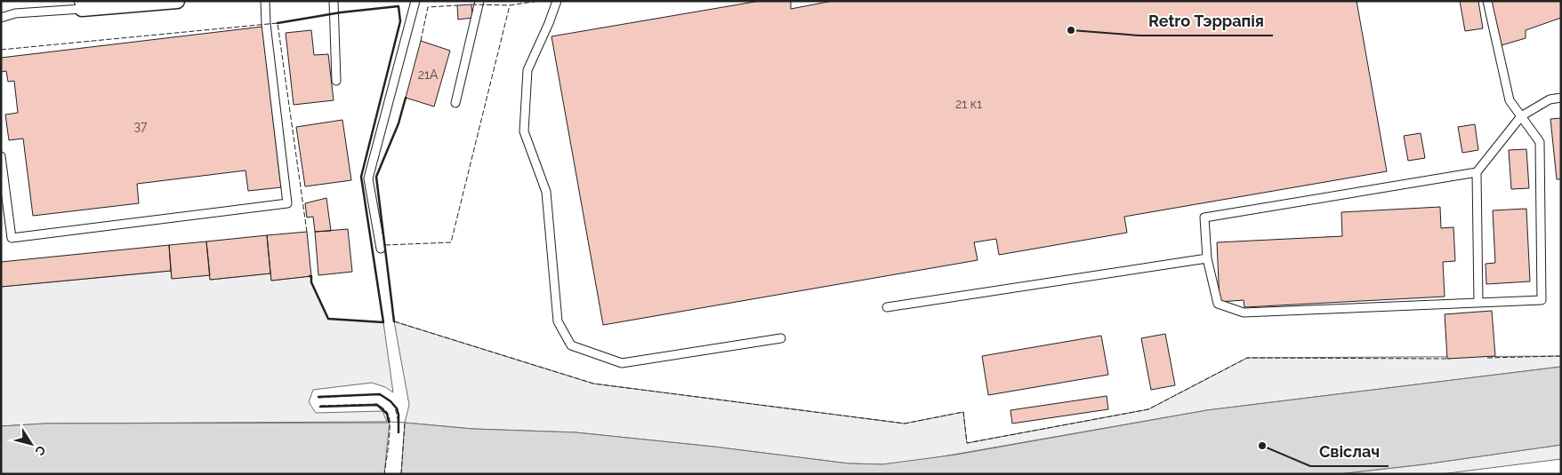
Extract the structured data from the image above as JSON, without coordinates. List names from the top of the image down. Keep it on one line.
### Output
{"places":["Retro Тэррапія","Свіслач"],"house_numbers":["21А","21 к1","37"],"north":"bottom right"}
